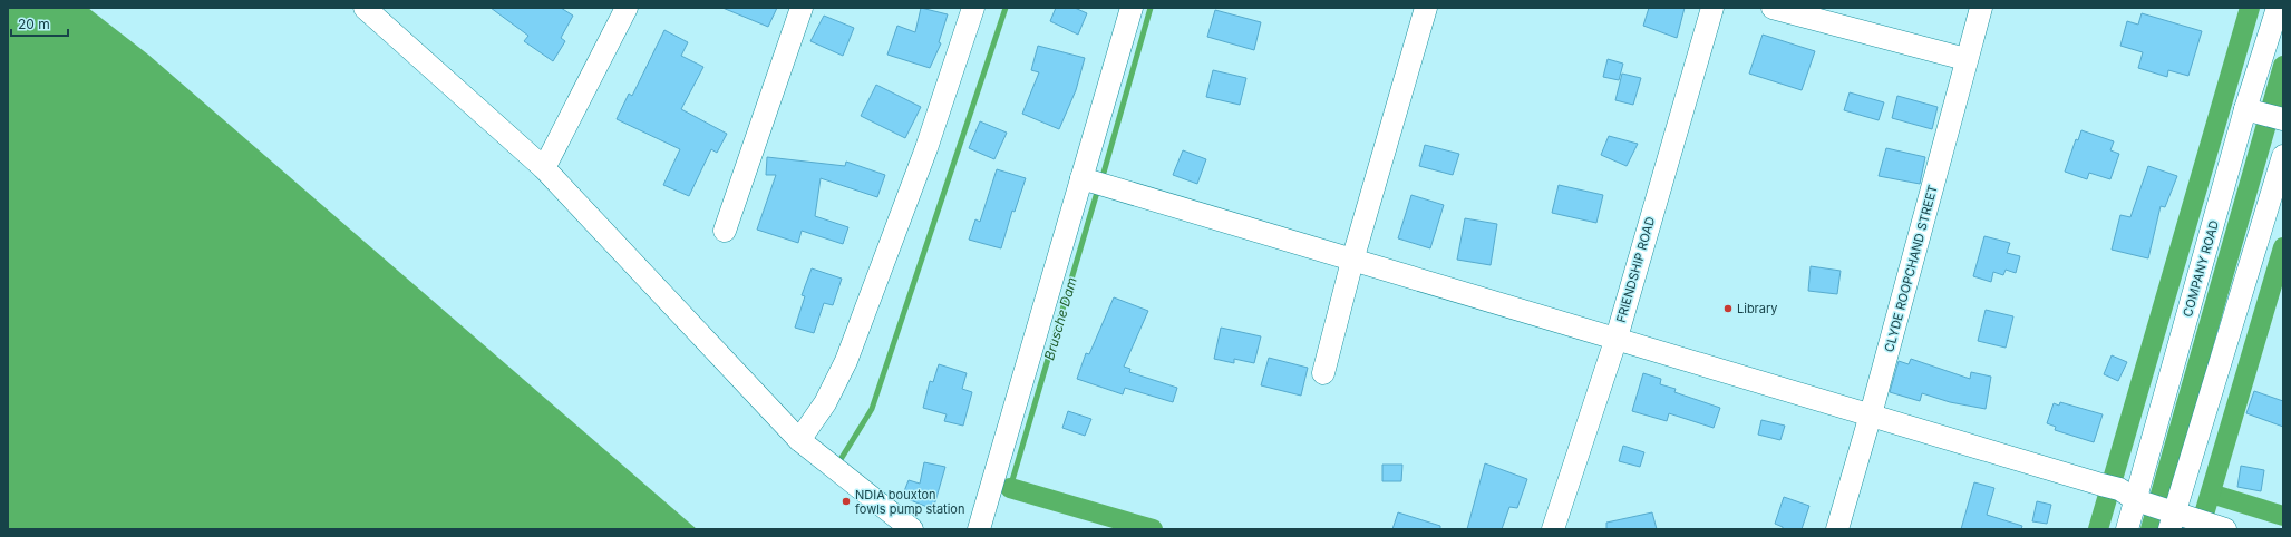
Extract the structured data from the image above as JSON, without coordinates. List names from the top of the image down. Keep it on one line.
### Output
{"streets":{"street":["CLYDE ROOPCHAND STREET","COMPANY ROAD","FRIENDSHIP ROAD"]},"water":["Brusche Dam"],"places":["Library","NDIA bouxton fowls pump station"],"scale_bar":"20 m"}
